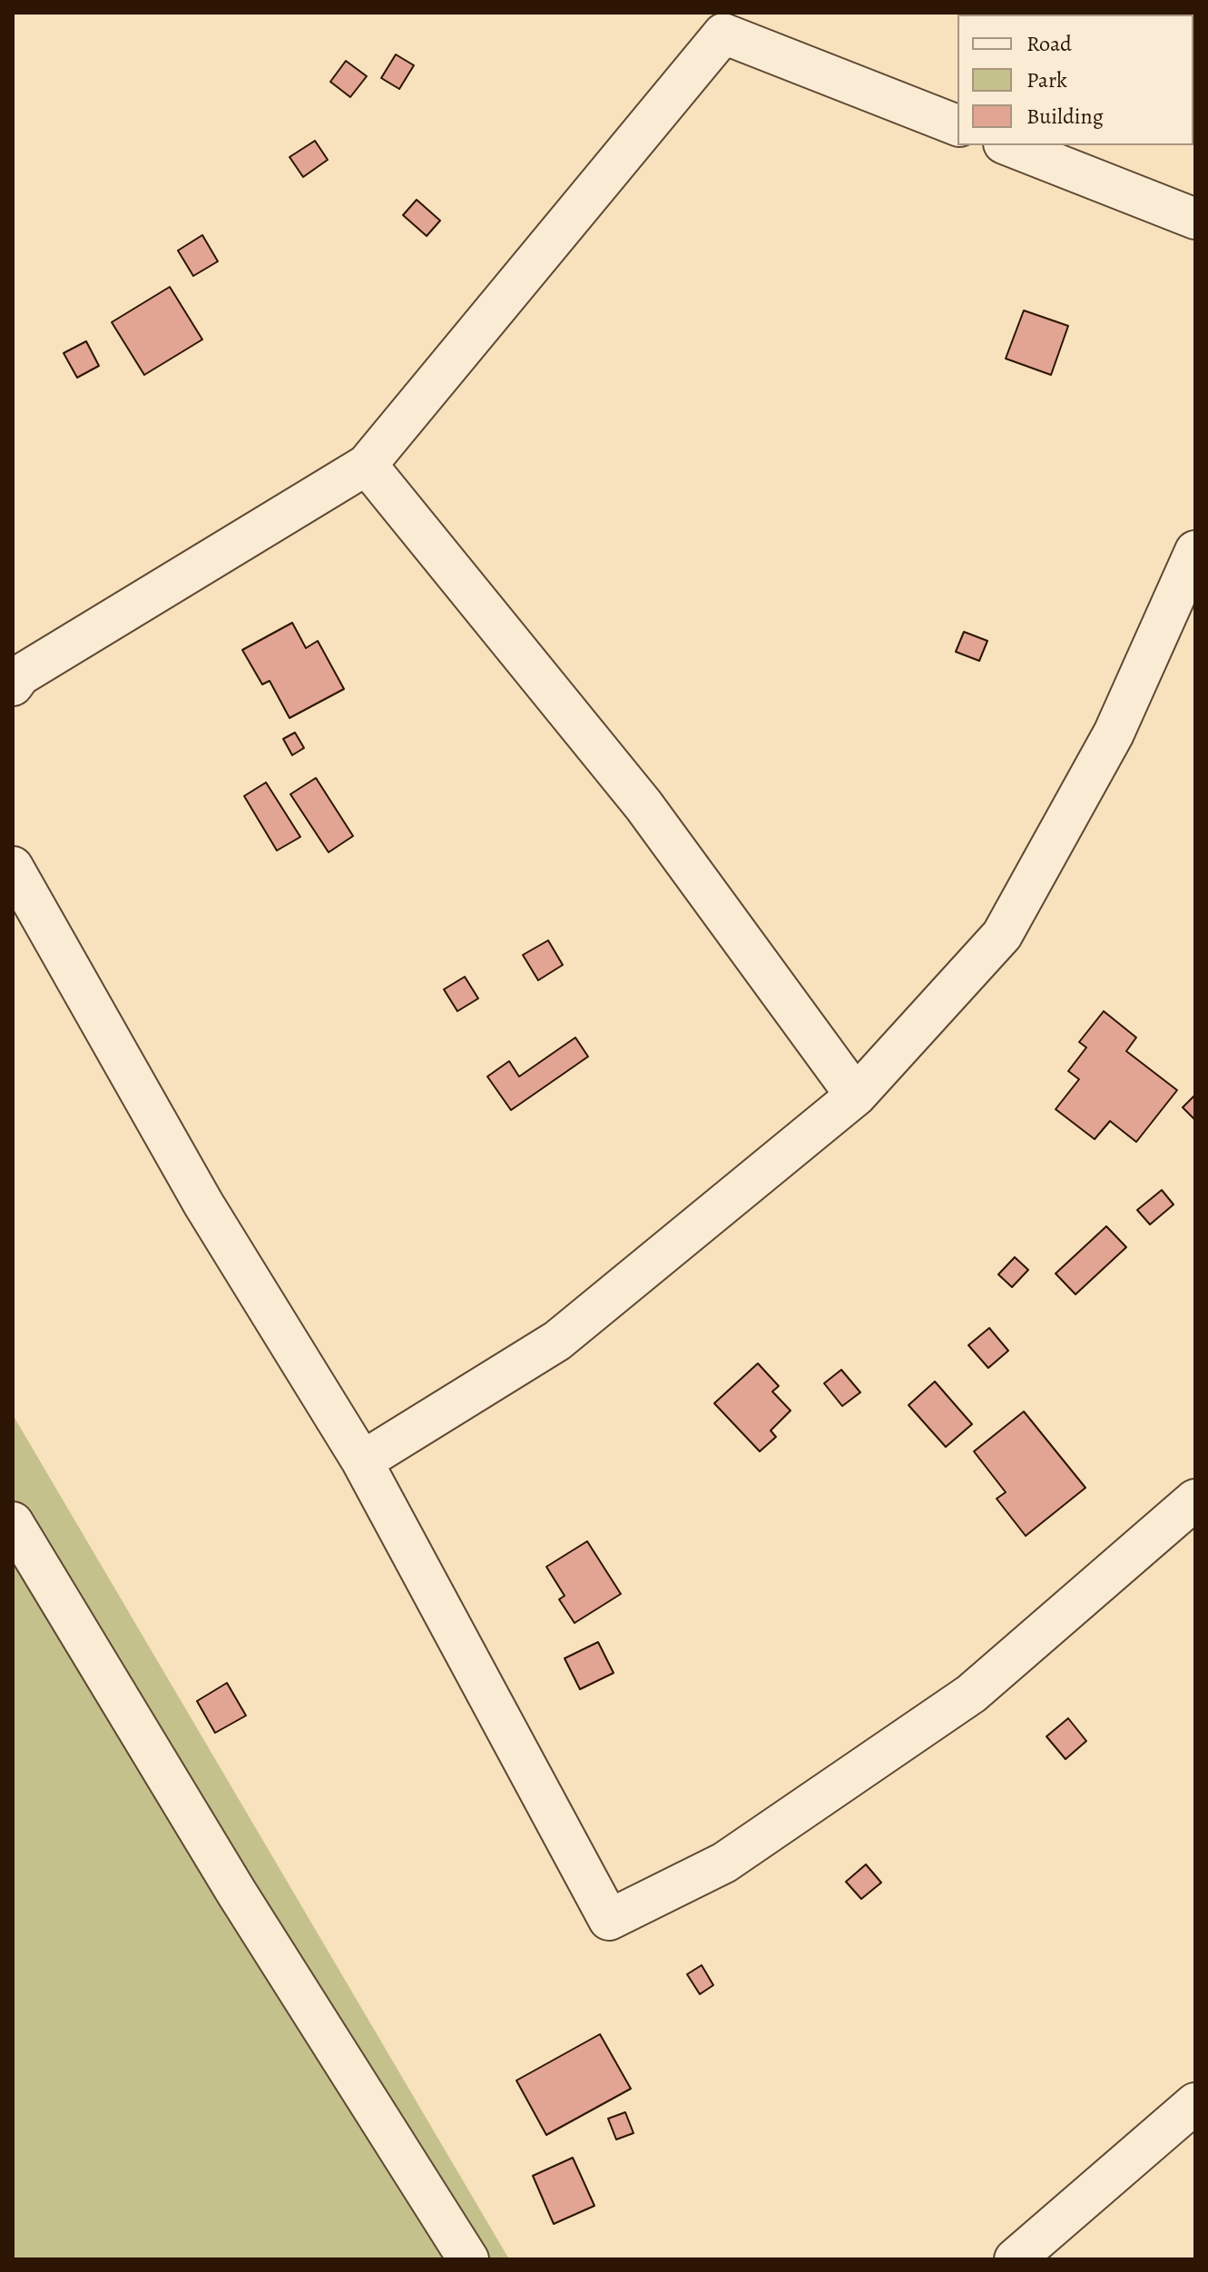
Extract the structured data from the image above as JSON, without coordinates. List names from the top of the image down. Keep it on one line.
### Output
{"legend":["Road","Park","Building"]}
